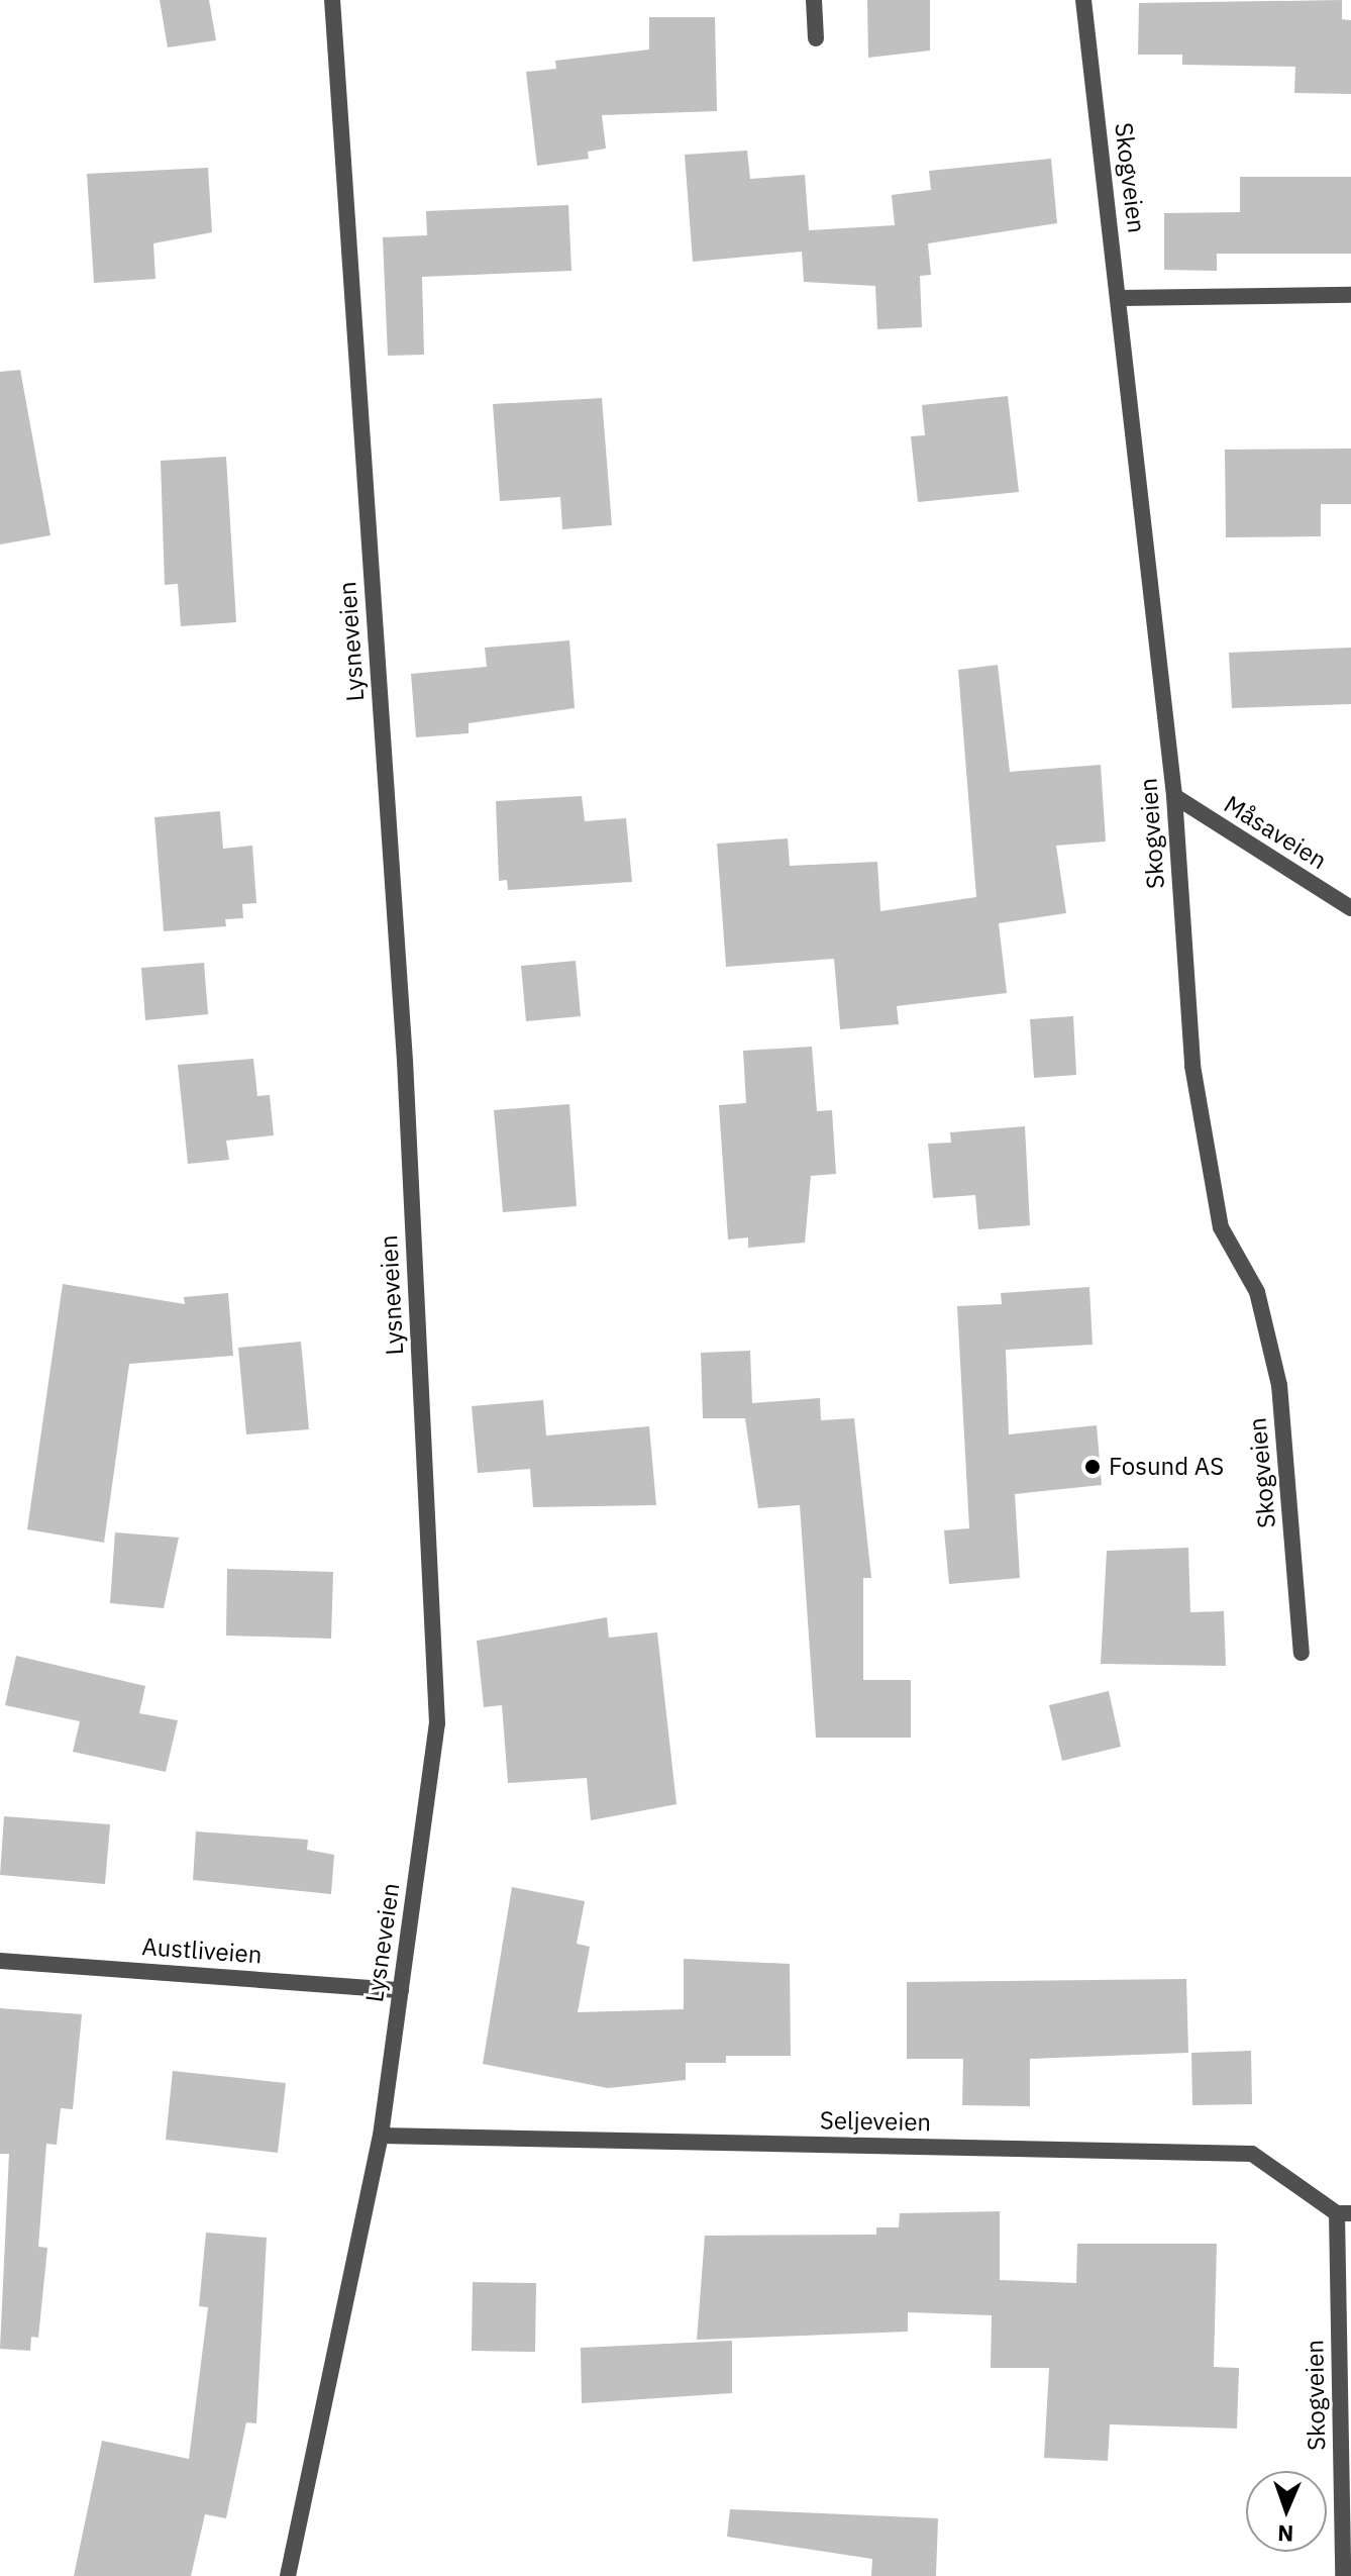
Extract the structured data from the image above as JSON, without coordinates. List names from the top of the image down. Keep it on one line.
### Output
{"streets":{"street":["Skogveien","Lysneveien","Måsaveien","Austliveien","Seljeveien"]},"crossings":[["Skogveien","Måsaveien"],["Skogveien","Seljeveien"],["Lysneveien","Austliveien"],["Lysneveien","Seljeveien"]],"places":["Fosund AS"],"north":"bottom"}
